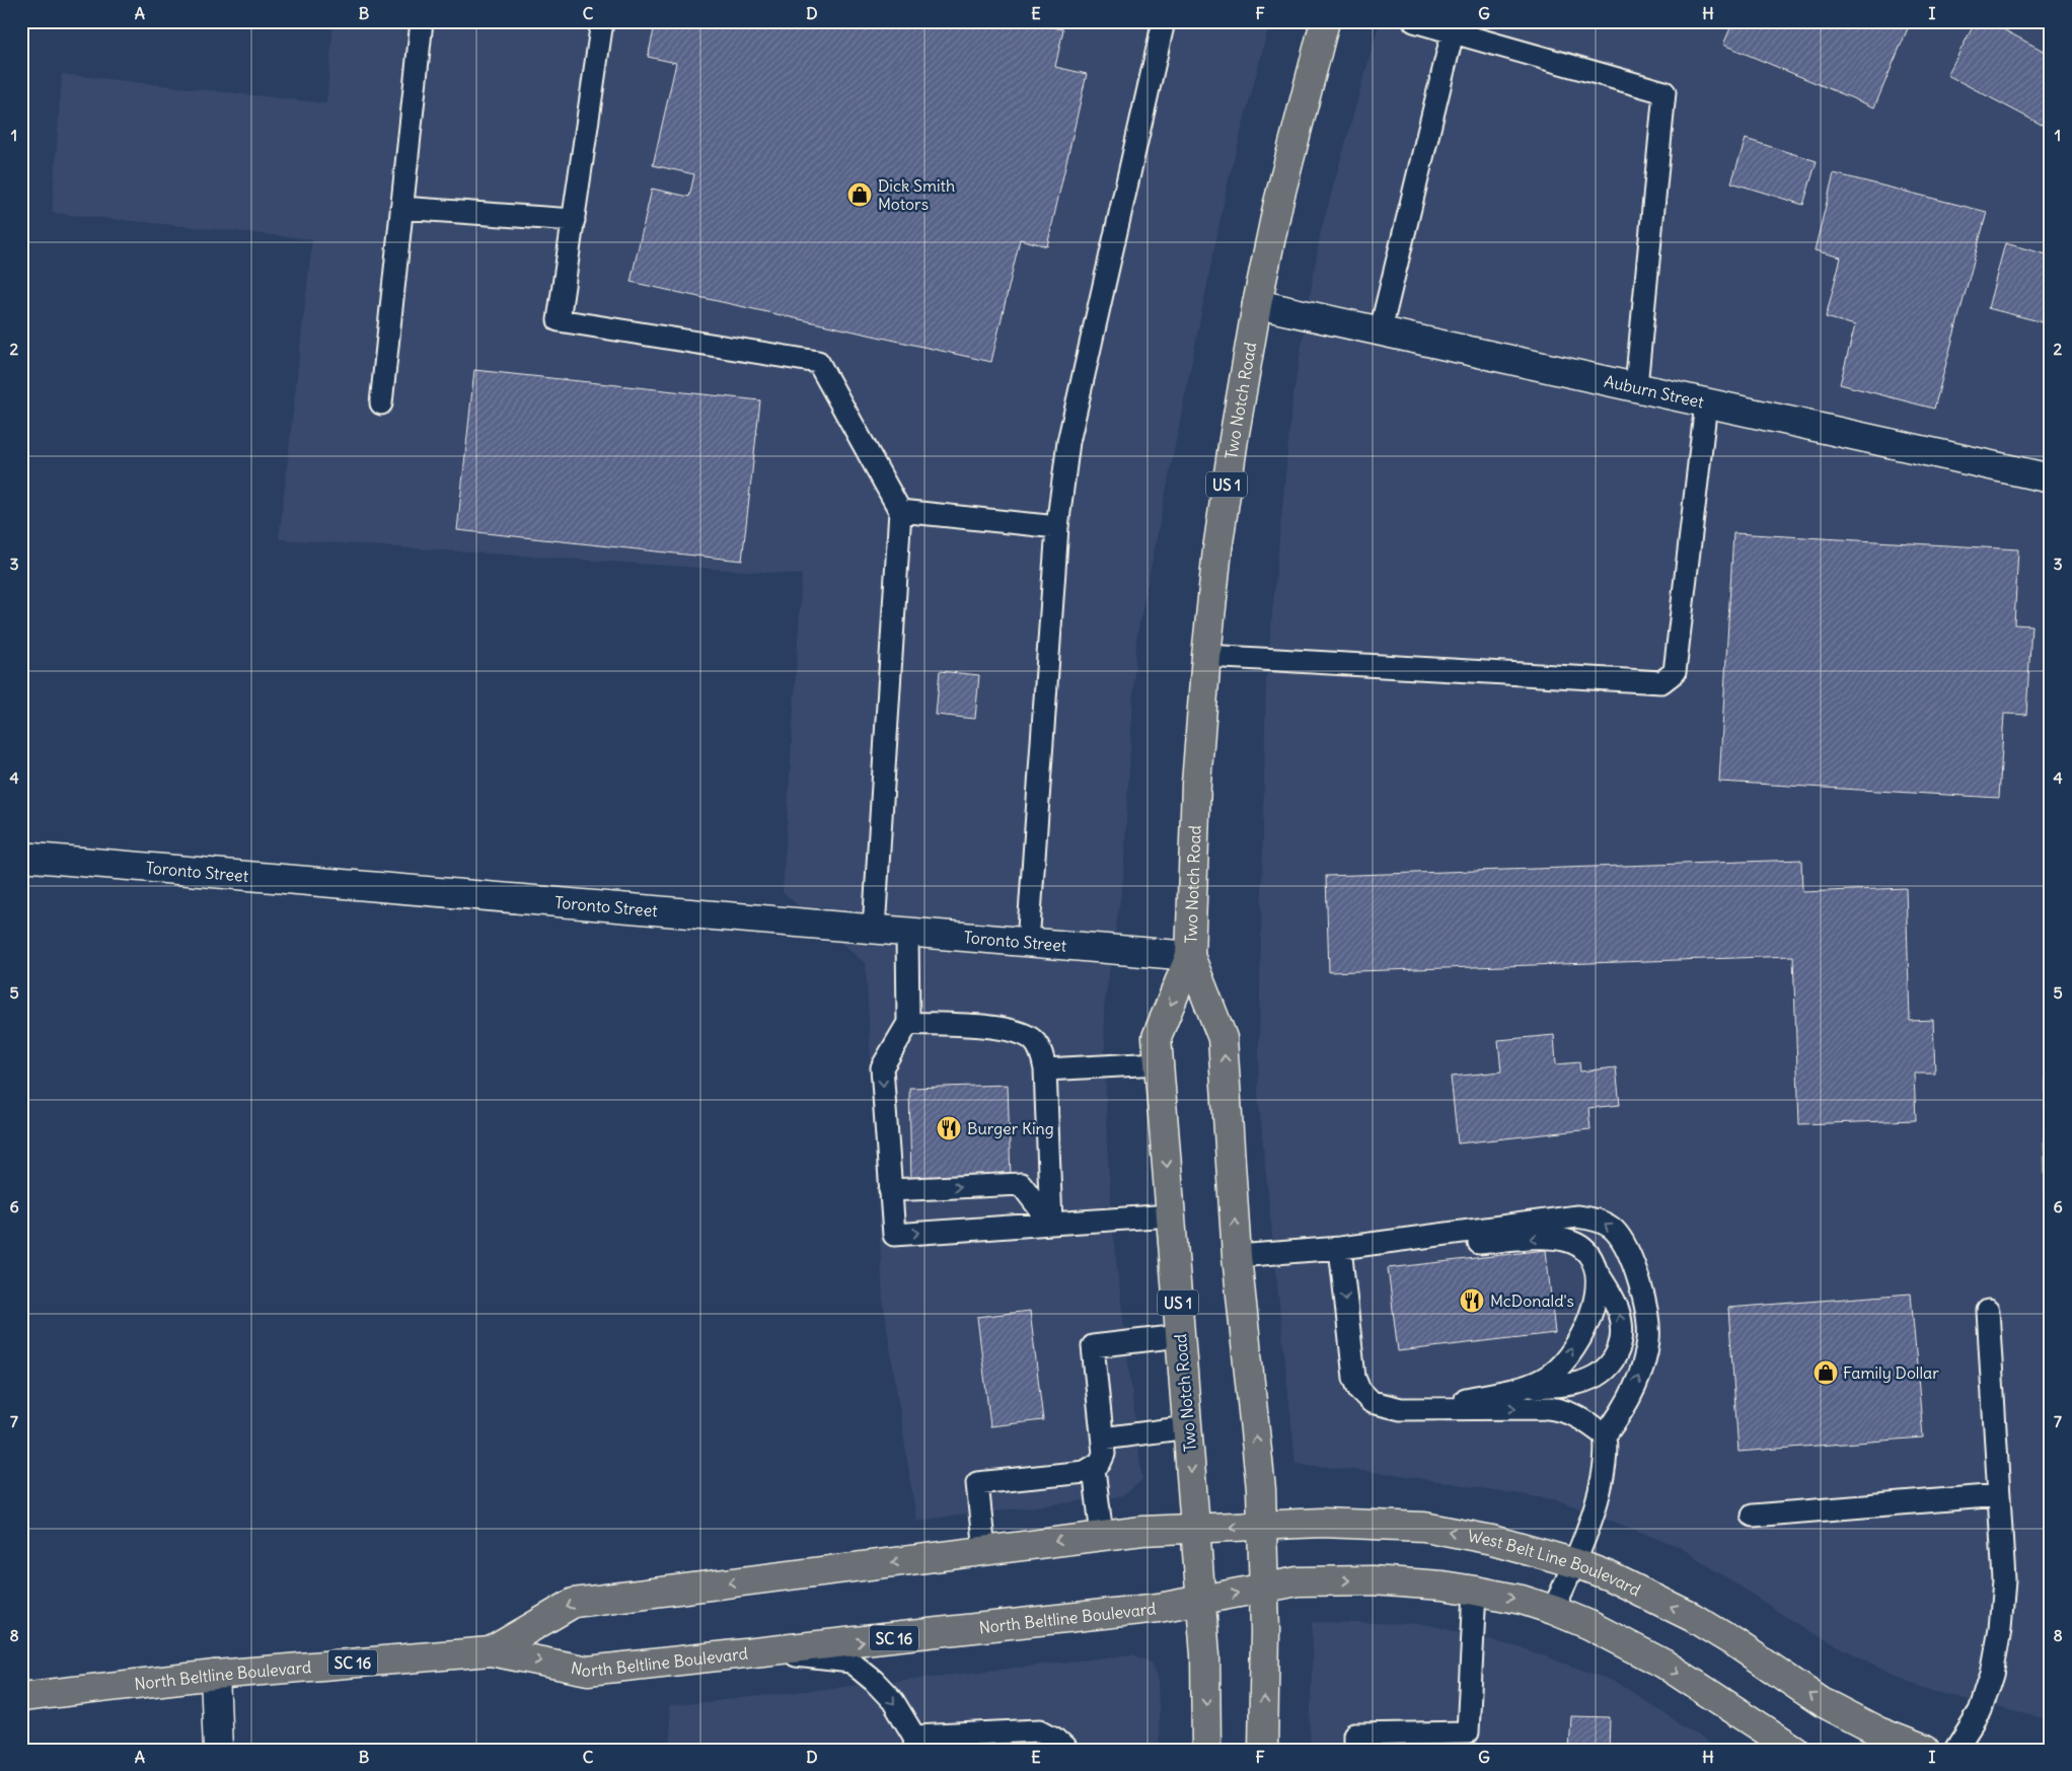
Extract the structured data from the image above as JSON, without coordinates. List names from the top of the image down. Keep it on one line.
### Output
{"streets":{"main road":["Two Notch Road","US 1","West Belt Line Boulevard","North Beltline Boulevard","SC 16"],"street":["Auburn Street","Toronto Street"]},"crossings":[["Auburn Street","Two Notch Road"],["Two Notch Road","Toronto Street"],["Two Notch Road","West Belt Line Boulevard"],["Two Notch Road","North Beltline Boulevard"],["West Belt Line Boulevard","North Beltline Boulevard"]],"one_way":["West Belt Line Boulevard","North Beltline Boulevard"],"places":{"shop":["Dick Smith Motors","Family Dollar"],"restaurant":["Burger King","McDonald's"]},"grid":{"columns":["A","B","C","D","E","F","G","H","I"],"rows":["1","2","3","4","5","6","7","8"]}}
